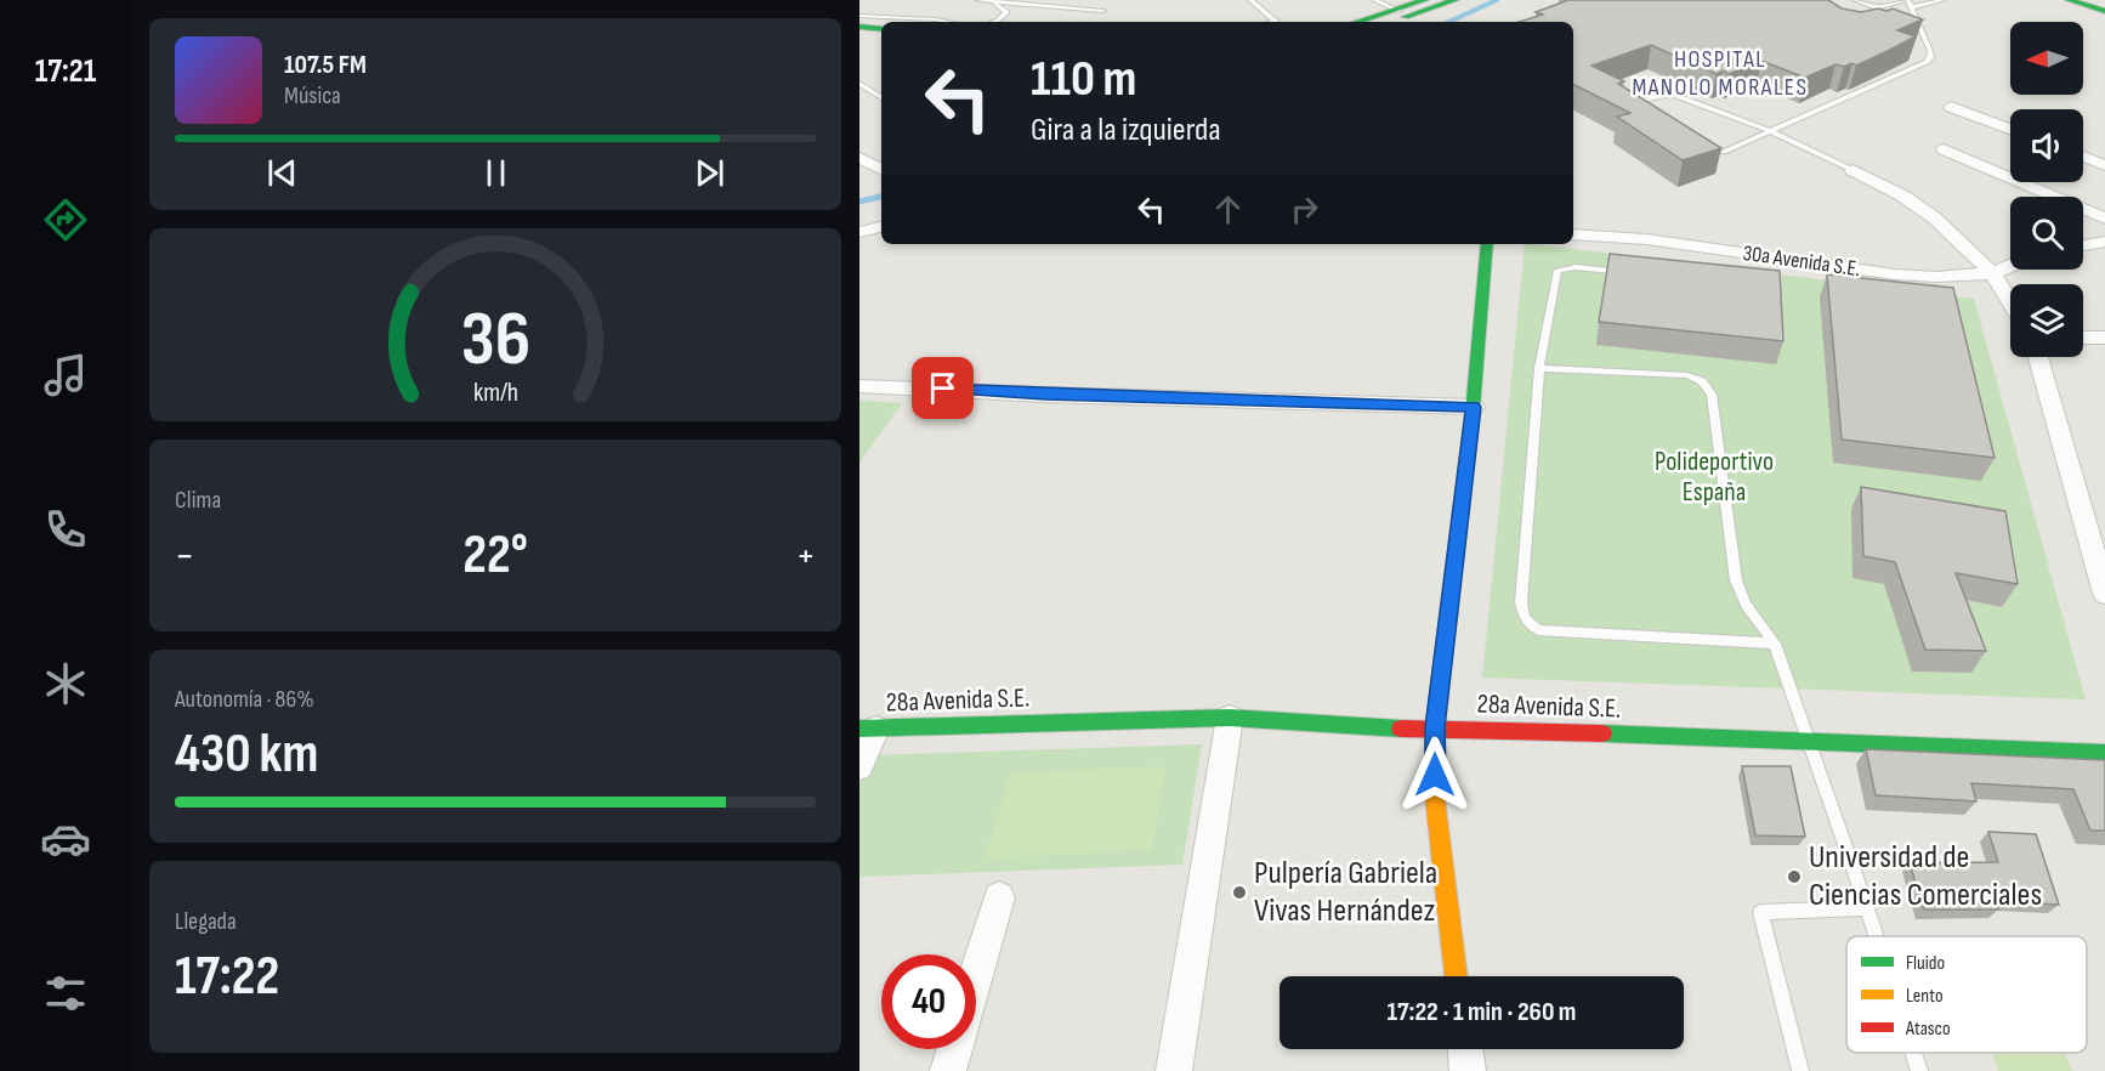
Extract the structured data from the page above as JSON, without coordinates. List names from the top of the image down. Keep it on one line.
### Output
{"streets":{"street":["30a Avenida S.E.","28a Avenida S.E."]},"districts":["HOSPITAL MANOLO MORALES"],"parks":["Polideportivo España"],"places":["Universidad de Ciencias Comerciales","Pulpería Gabriela Vivas Hernández"],"legend":["Fluido","Lento","Atasco"],"north":"left","page":{"tabs":"17:21","turn":["110 m","Gira a la izquierda"],"song":["107.5 FM","Música"],"tile":["Clima",["Autonomía · 86%","430 km"],["Llegada","17:22"]],"heat":["−","22°","+"],"limit":"40","trip":"17:22 · 1 min · 260 m","gauge":["36","km/h"]}}
